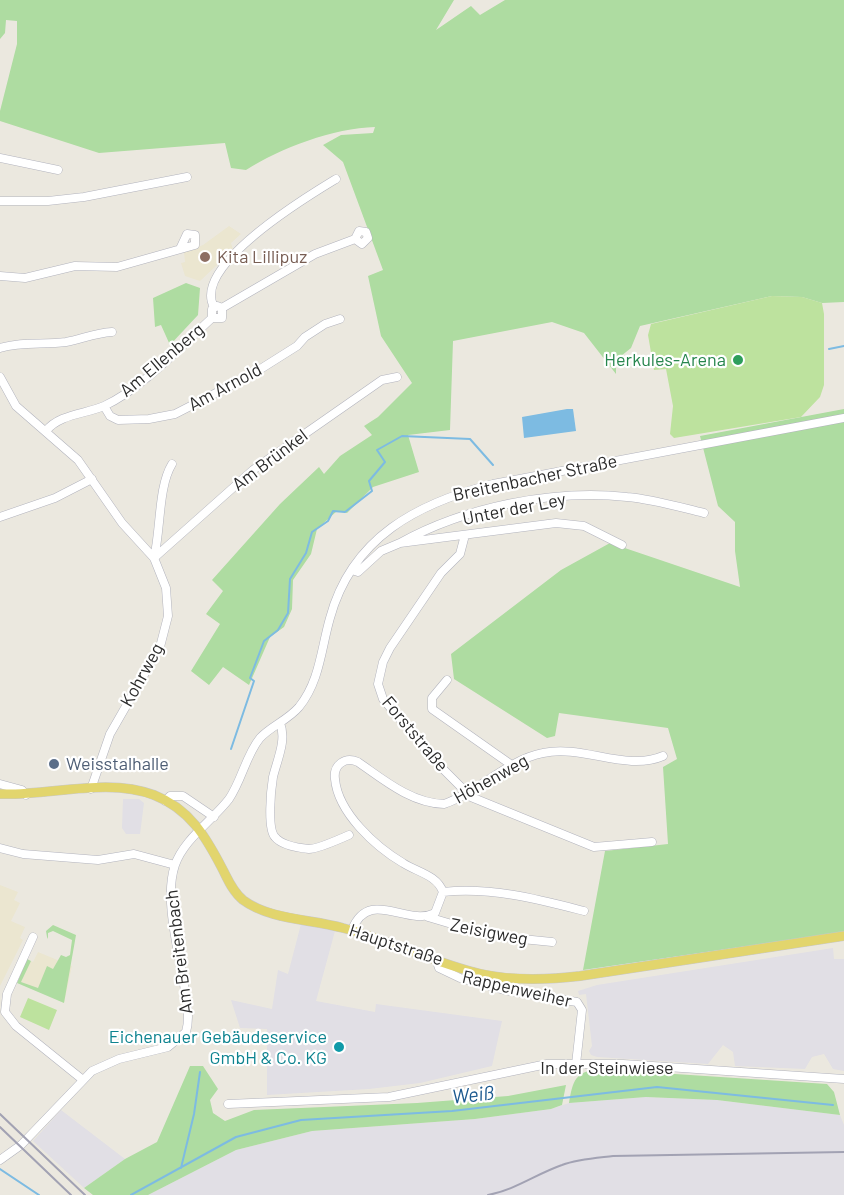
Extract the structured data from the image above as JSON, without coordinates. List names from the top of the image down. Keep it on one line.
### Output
{"streets":{"main road":["Hauptstraße"],"street":["Am Ellenberg","Am Arnold","Am Brünkel","Breitenbacher Straße","Unter der Ley","Kohrweg","Forststraße","Höhenweg","Zeisigweg","Am Breitenbach","Rappenweiher","In der Steinwiese"]},"crossings":[["Am Ellenberg","Am Arnold"],["Am Ellenberg","Kohrweg"],["Am Brünkel","Kohrweg"],["Breitenbacher Straße","Unter der Ley"],["Breitenbacher Straße","Hauptstraße"],["Breitenbacher Straße","Am Breitenbach"],["Kohrweg","Hauptstraße"],["Forststraße","Höhenweg"],["Hauptstraße","Am Breitenbach"],["Hauptstraße","Rappenweiher"],["Rappenweiher","In der Steinwiese"]],"water":["Weiß"],"places":["Kita Lillipuz","Herkules-Arena","Weisstalhalle","Eichenauer Gebäudeservice GmbH & Co. KG"]}
